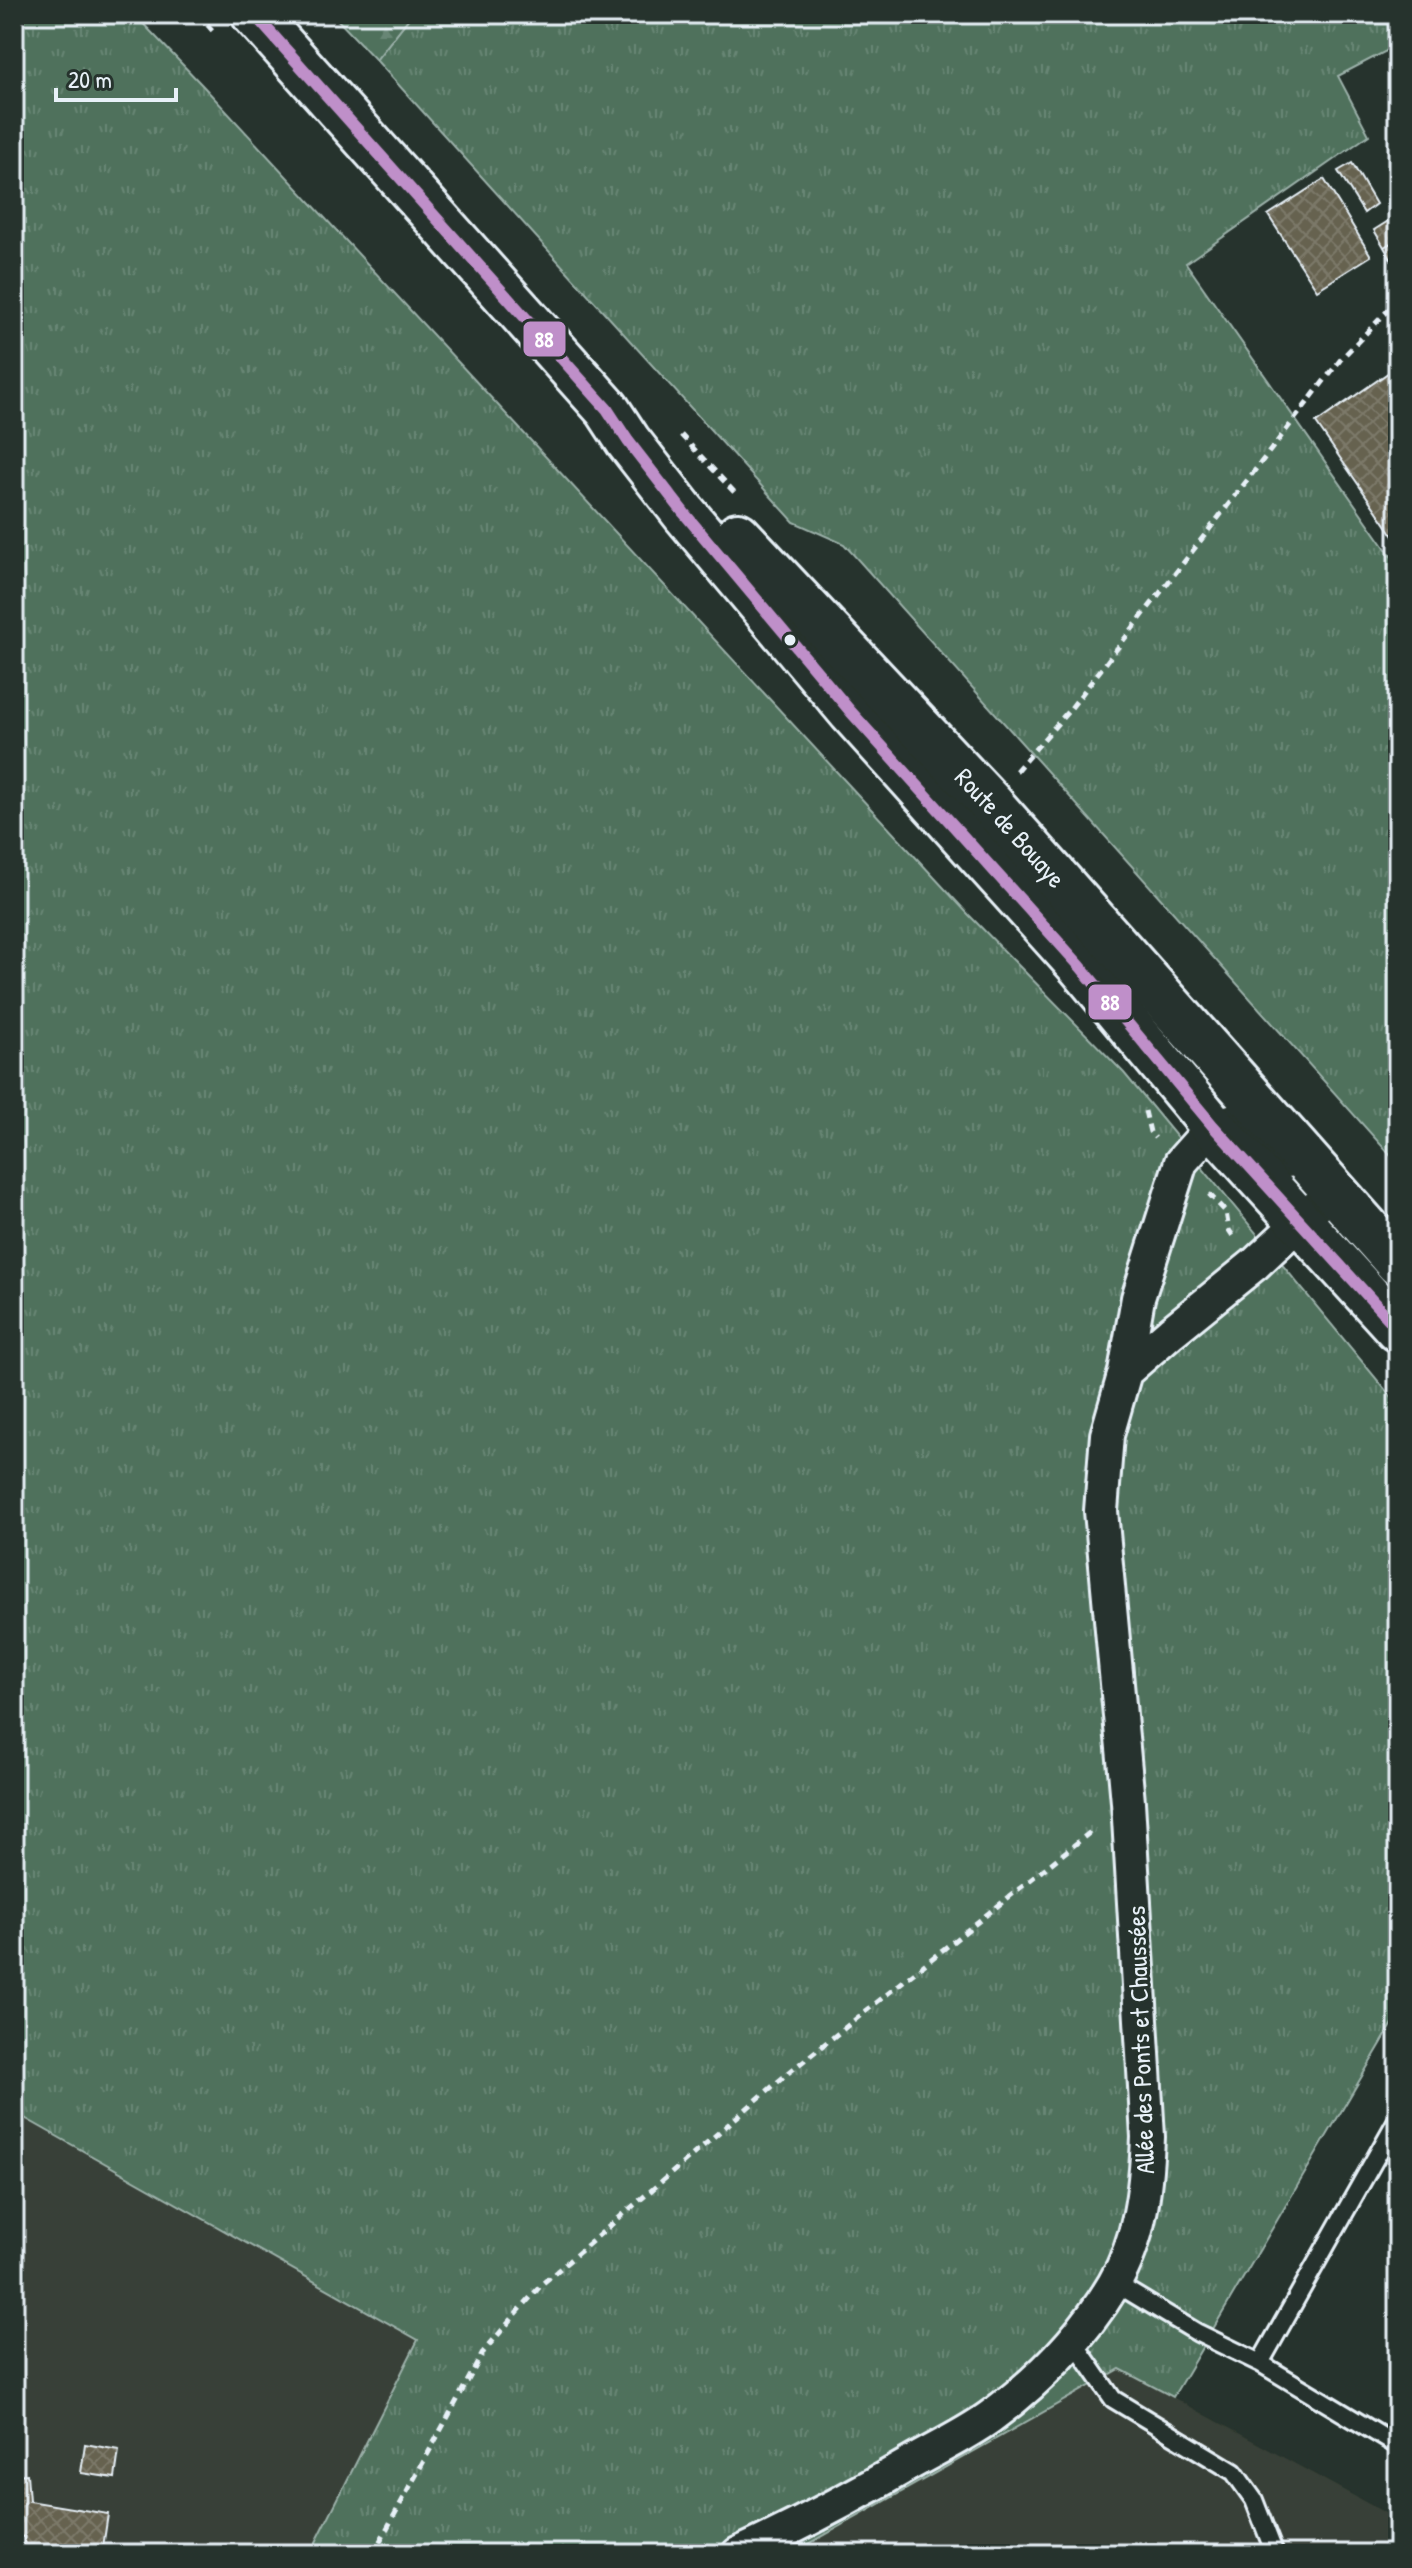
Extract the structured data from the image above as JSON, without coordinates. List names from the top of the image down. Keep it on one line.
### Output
{"streets":{"main road":["Route de Bouaye"],"street":["Allée des Ponts et Chaussées"]},"crossings":[["Route de Bouaye","Allée des Ponts et Chaussées"]],"lines":["transit line 88"],"scale_bar":"20 m"}
